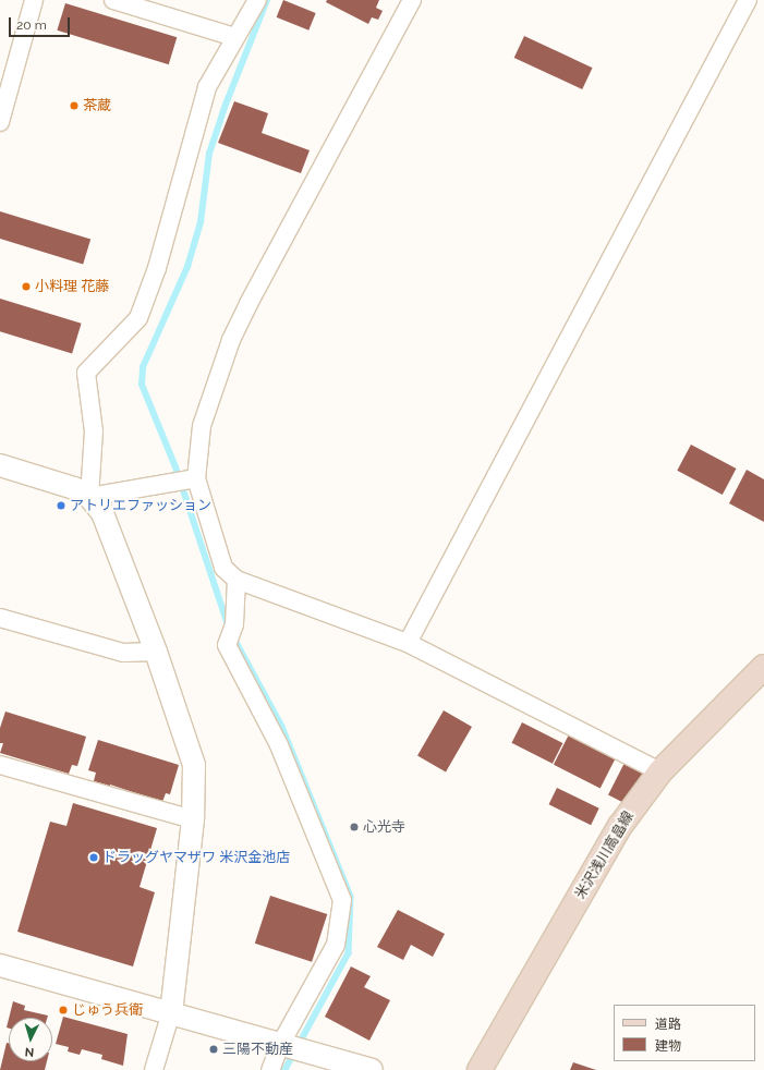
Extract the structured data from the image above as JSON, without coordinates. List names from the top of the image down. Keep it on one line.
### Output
{"streets":{"main road":["米沢浅川高畠線"]},"places":["茶蔵","小料理 花藤","アトリエファッション","心光寺","ドラッグヤマザワ 米沢金池店","じゅう兵衛","三陽不動産"],"legend":["道路","建物"],"scale_bar":"20 m","north":"bottom"}
